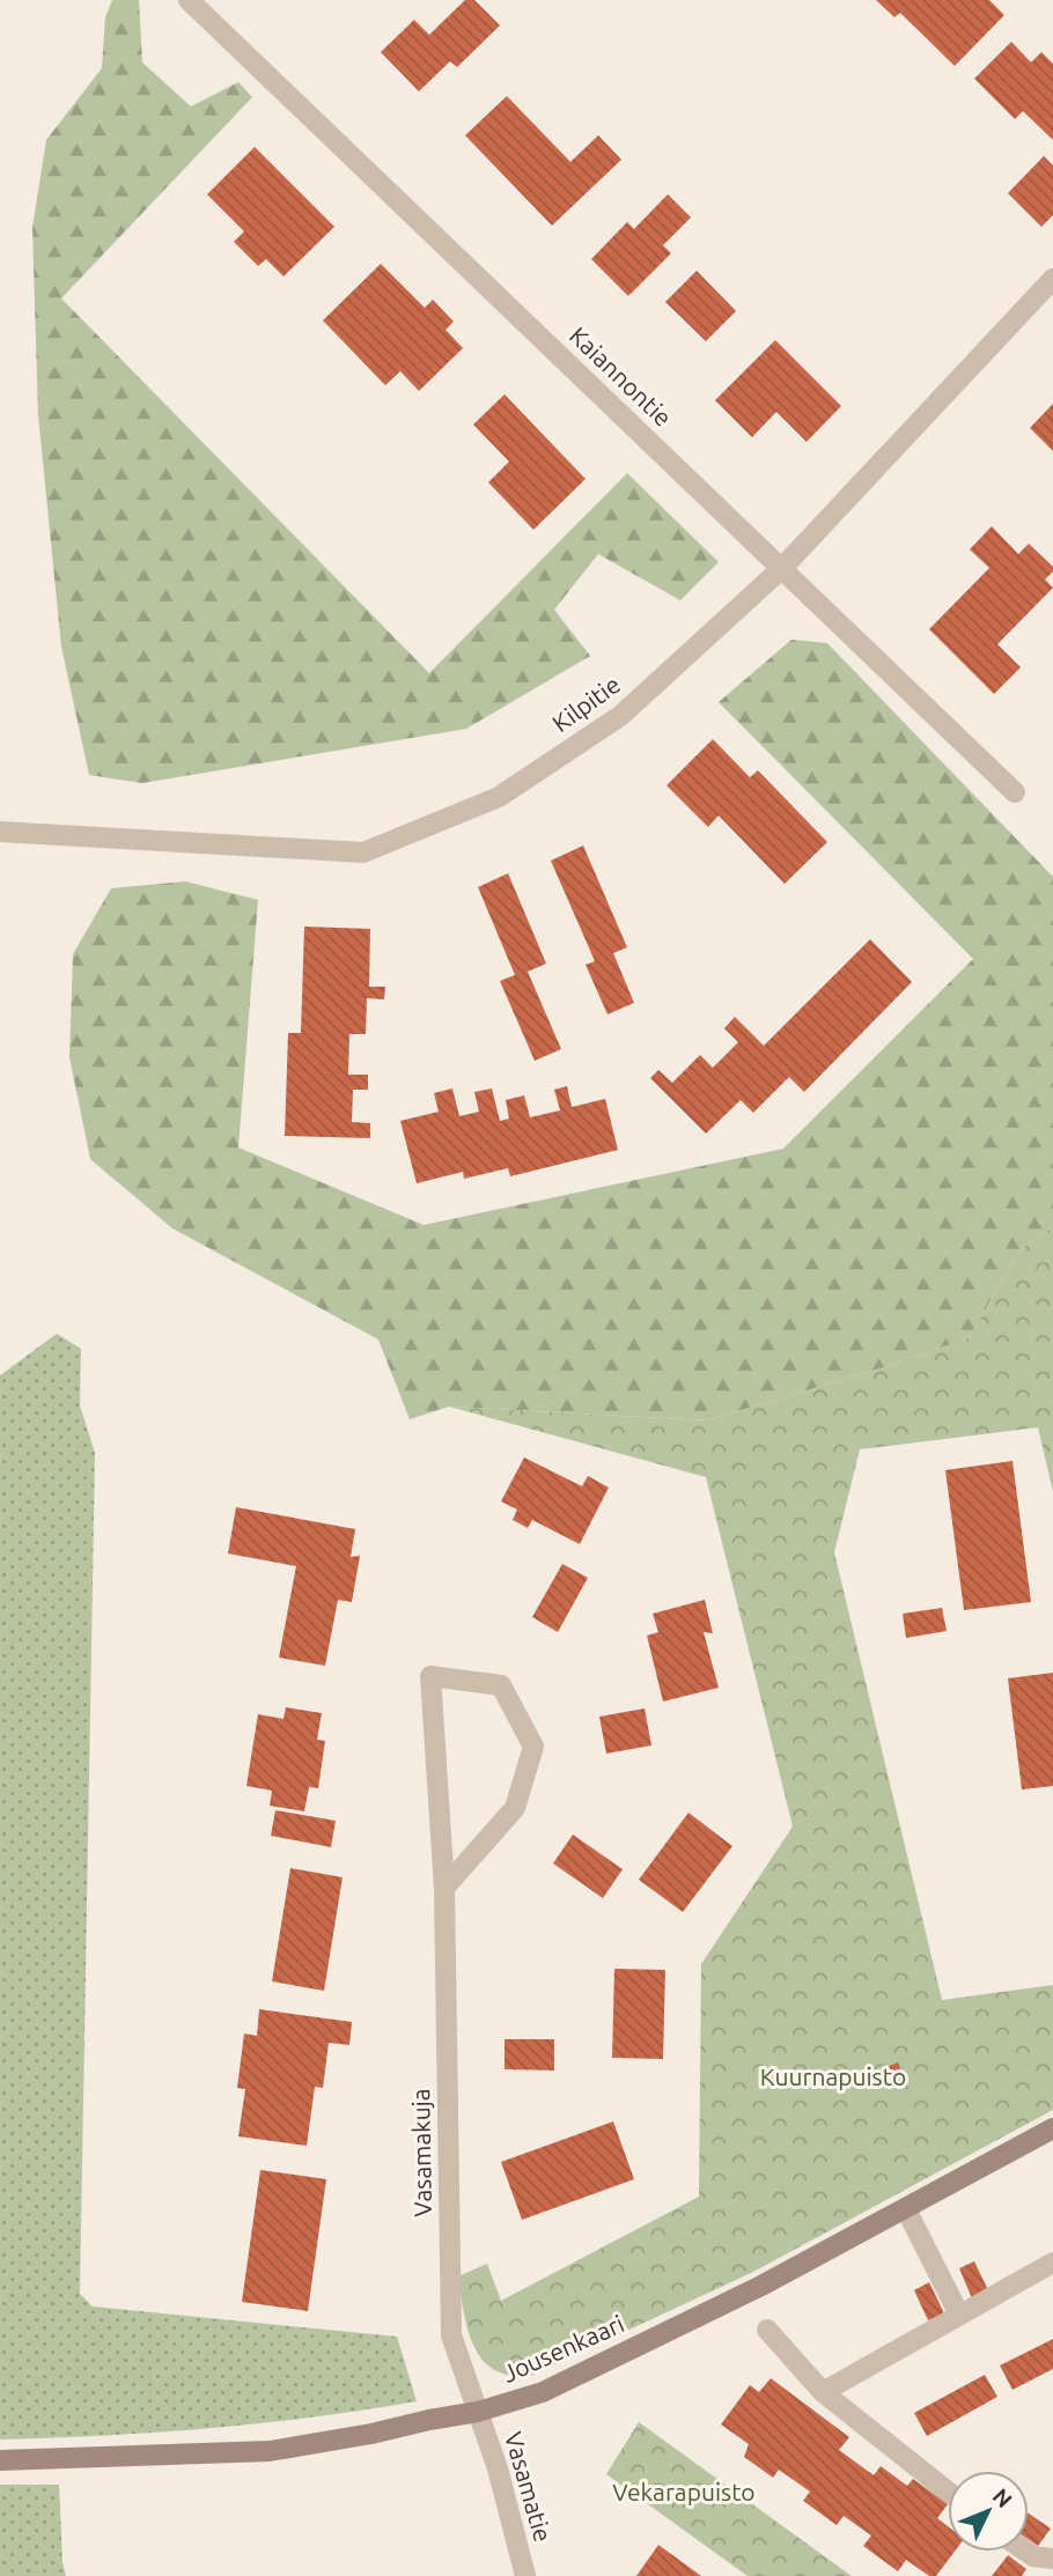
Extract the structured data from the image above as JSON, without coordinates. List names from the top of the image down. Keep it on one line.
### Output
{"streets":{"street":["Kaiannontie","Kilpitie","Vasamakuja","Jousenkaari","Vasamatie"]},"crossings":[["Kaiannontie","Kilpitie"],["Vasamakuja","Jousenkaari"],["Vasamakuja","Vasamatie"],["Jousenkaari","Vasamatie"]],"parks":["Kuurnapuisto","Vekarapuisto"],"north":"top right"}
